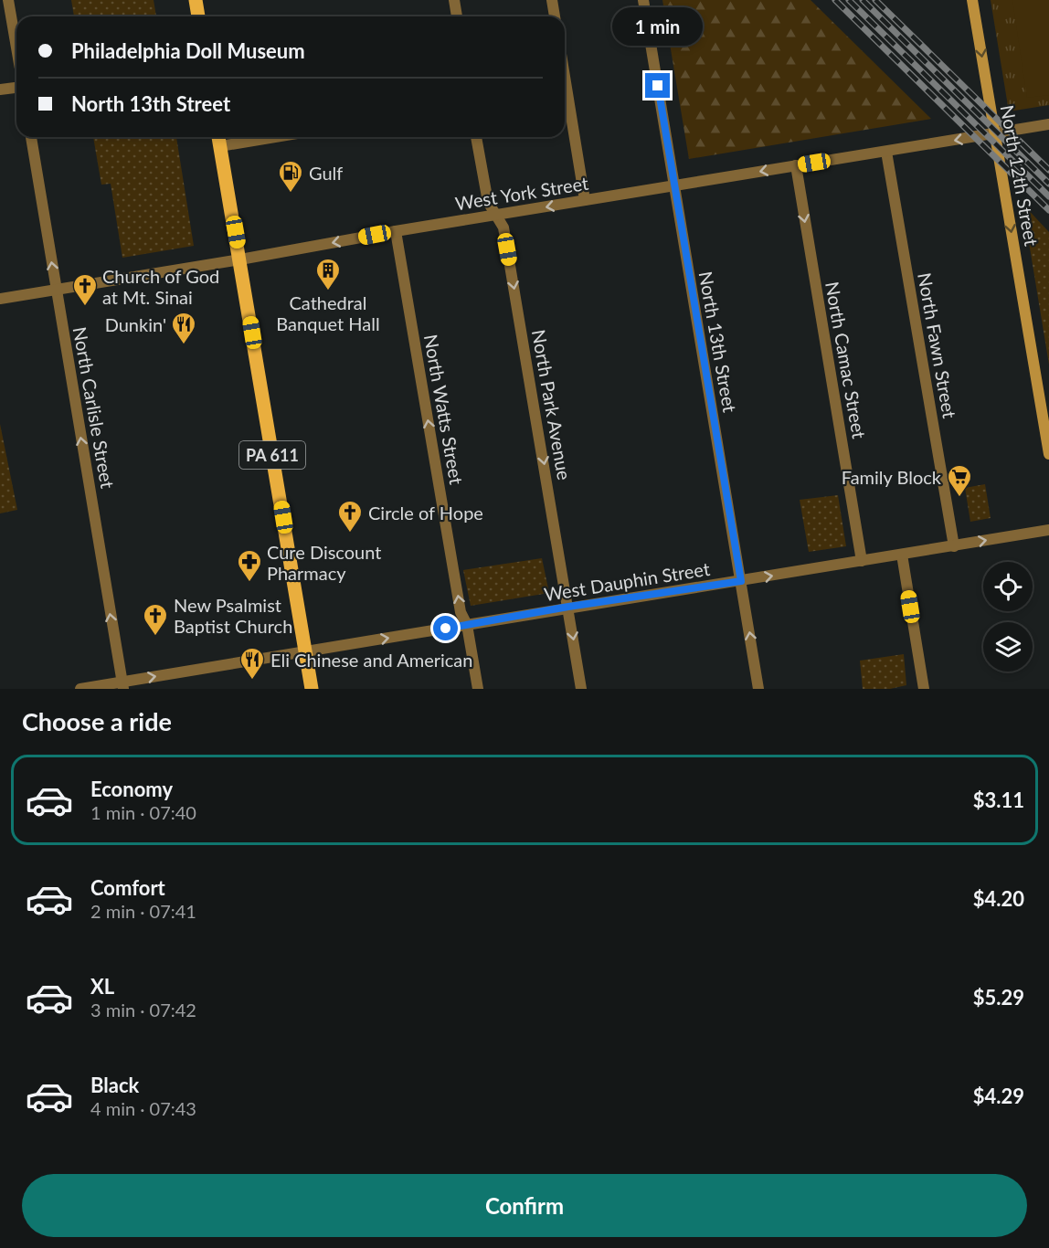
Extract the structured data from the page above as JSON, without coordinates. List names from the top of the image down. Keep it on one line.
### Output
{"streets":{"main road":["North 12th Street","PA 611"],"street":["West York Street","North 13th Street","North Fawn Street","North Camac Street","North Park Avenue","North Carlisle Street","North Watts Street","West Dauphin Street"]},"crossings":[["North 12th Street","West York Street"],["West York Street","North 13th Street"],["West York Street","North Fawn Street"],["West York Street","North Camac Street"],["West York Street","North Park Avenue"],["West York Street","North Carlisle Street"],["West York Street","North Watts Street"],["West York Street","PA 611"],["North 13th Street","West Dauphin Street"],["North Fawn Street","West Dauphin Street"],["North Camac Street","West Dauphin Street"],["North Park Avenue","West Dauphin Street"],["North Carlisle Street","West Dauphin Street"],["North Watts Street","West Dauphin Street"],["PA 611","West Dauphin Street"]],"one_way":["North 12th Street","West York Street","North Camac Street","North Park Avenue","North Carlisle Street","North Watts Street","West Dauphin Street"],"places":{"fuel station":["Gulf"],"building":["Cathedral Banquet Hall"],"church":["Church of God at Mt. Sinai","Circle of Hope","New Psalmist Baptist Church"],"restaurant":["Dunkin'","Eli Chinese and American"],"supermarket":["Family Block"],"pharmacy":["Cure Discount Pharmacy"]},"page":{"bubble":"1 min","banner":["Philadelphia Doll Museum","North 13th Street"],"heading":"Choose a ride","list":[{"name":"Economy","note":"1 min · 07:40","value":"$3.11"},{"name":"Comfort","note":"2 min · 07:41","value":"$4.20"},{"name":"XL","note":"3 min · 07:42","value":"$5.29"},{"name":"Black","note":"4 min · 07:43","value":"$4.29"}],"buttons":"Confirm"}}
